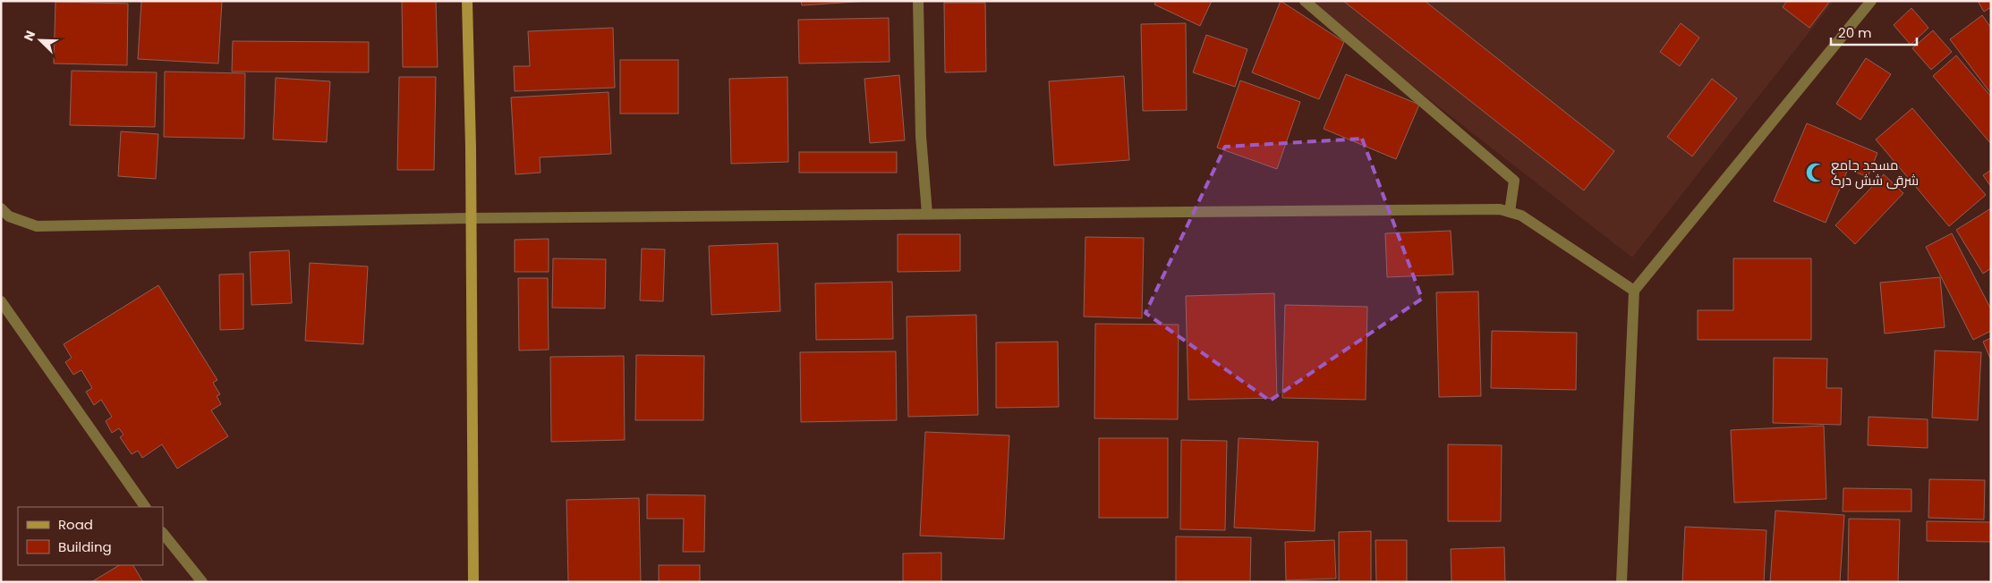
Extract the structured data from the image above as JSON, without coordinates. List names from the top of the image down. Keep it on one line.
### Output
{"places":{"mosque":["مسجد جامع شرقی شش درک"]},"legend":["Road","Building"],"scale_bar":"20 m","north":"top left"}
